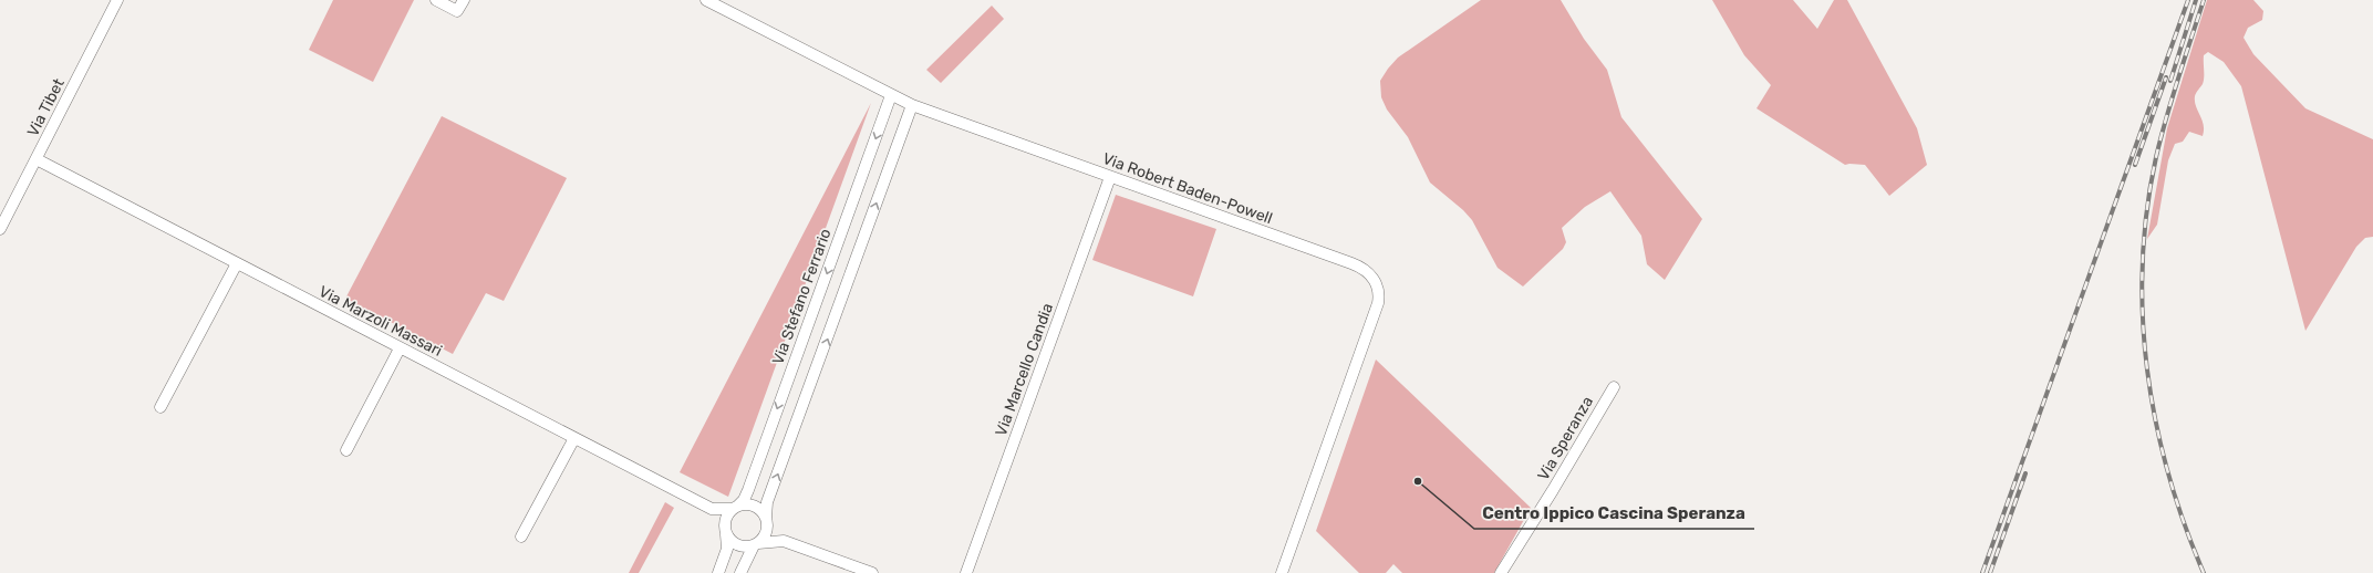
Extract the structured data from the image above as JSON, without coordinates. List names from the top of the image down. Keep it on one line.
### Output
{"streets":{"street":["Via Tibet","Via Robert Baden-Powell","Via Stefano Ferrario","Via Marzoli Massari","Via Marcello Candia","Via Speranza"]},"crossings":[["Via Tibet","Via Marzoli Massari"],["Via Robert Baden-Powell","Via Stefano Ferrario"],["Via Robert Baden-Powell","Via Marcello Candia"],["Via Stefano Ferrario","Via Marzoli Massari"]],"places":["Centro Ippico Cascina Speranza"]}
